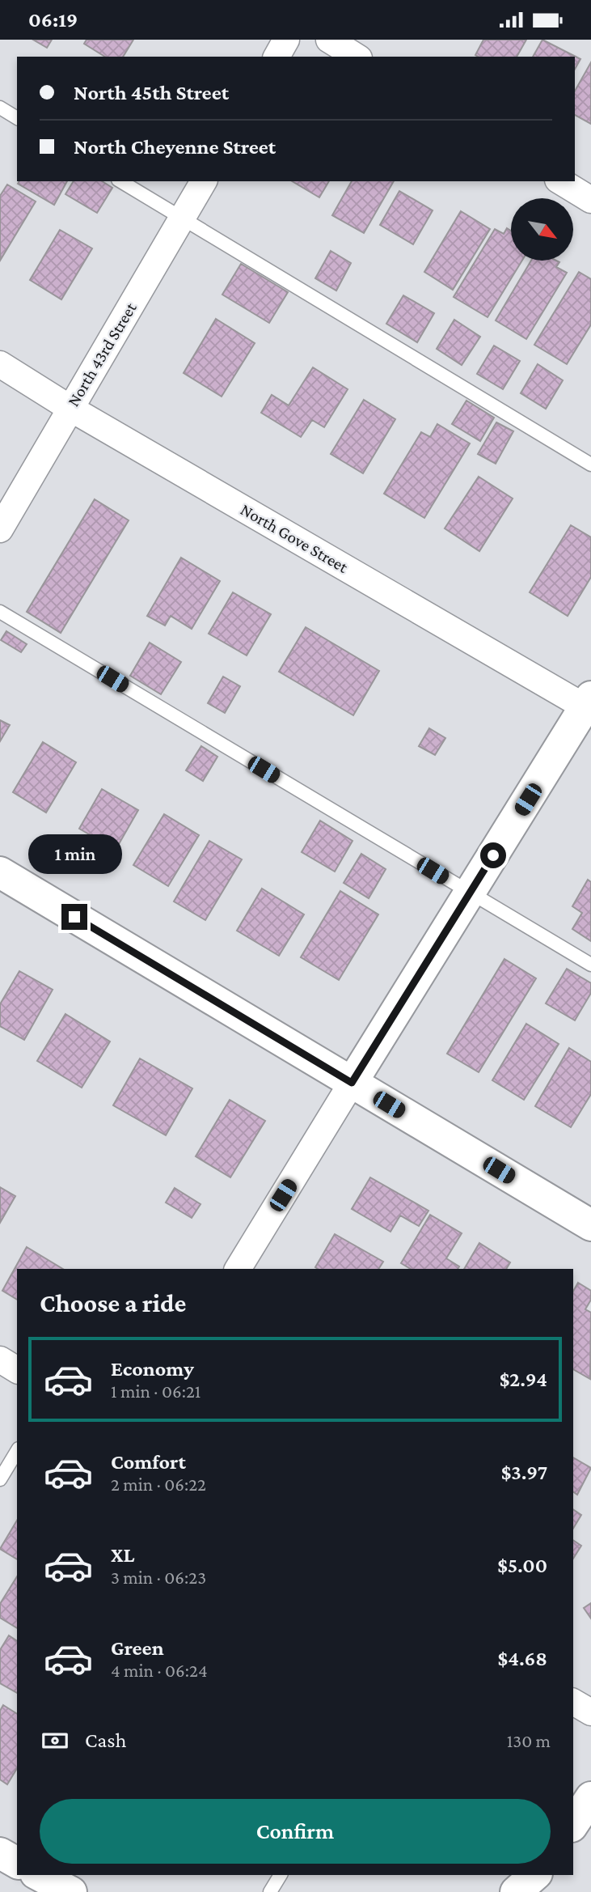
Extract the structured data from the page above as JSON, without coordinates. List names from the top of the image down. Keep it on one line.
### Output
{"streets":{"street":["North 43rd Street","North Gove Street"]},"crossings":[["North 43rd Street","North Gove Street"]],"north":"bottom right","page":{"status":"06:19","banner":["North 45th Street","North Cheyenne Street"],"bubble":"1 min","heading":"Choose a ride","list":[{"name":"Economy","note":"1 min · 06:21","value":"$2.94"},{"name":"Comfort","note":"2 min · 06:22","value":"$3.97"},{"name":"XL","note":"3 min · 06:23","value":"$5.00"},{"name":"Green","note":"4 min · 06:24","value":"$4.68"}],"pay":["Cash","130 m"],"buttons":"Confirm"}}
